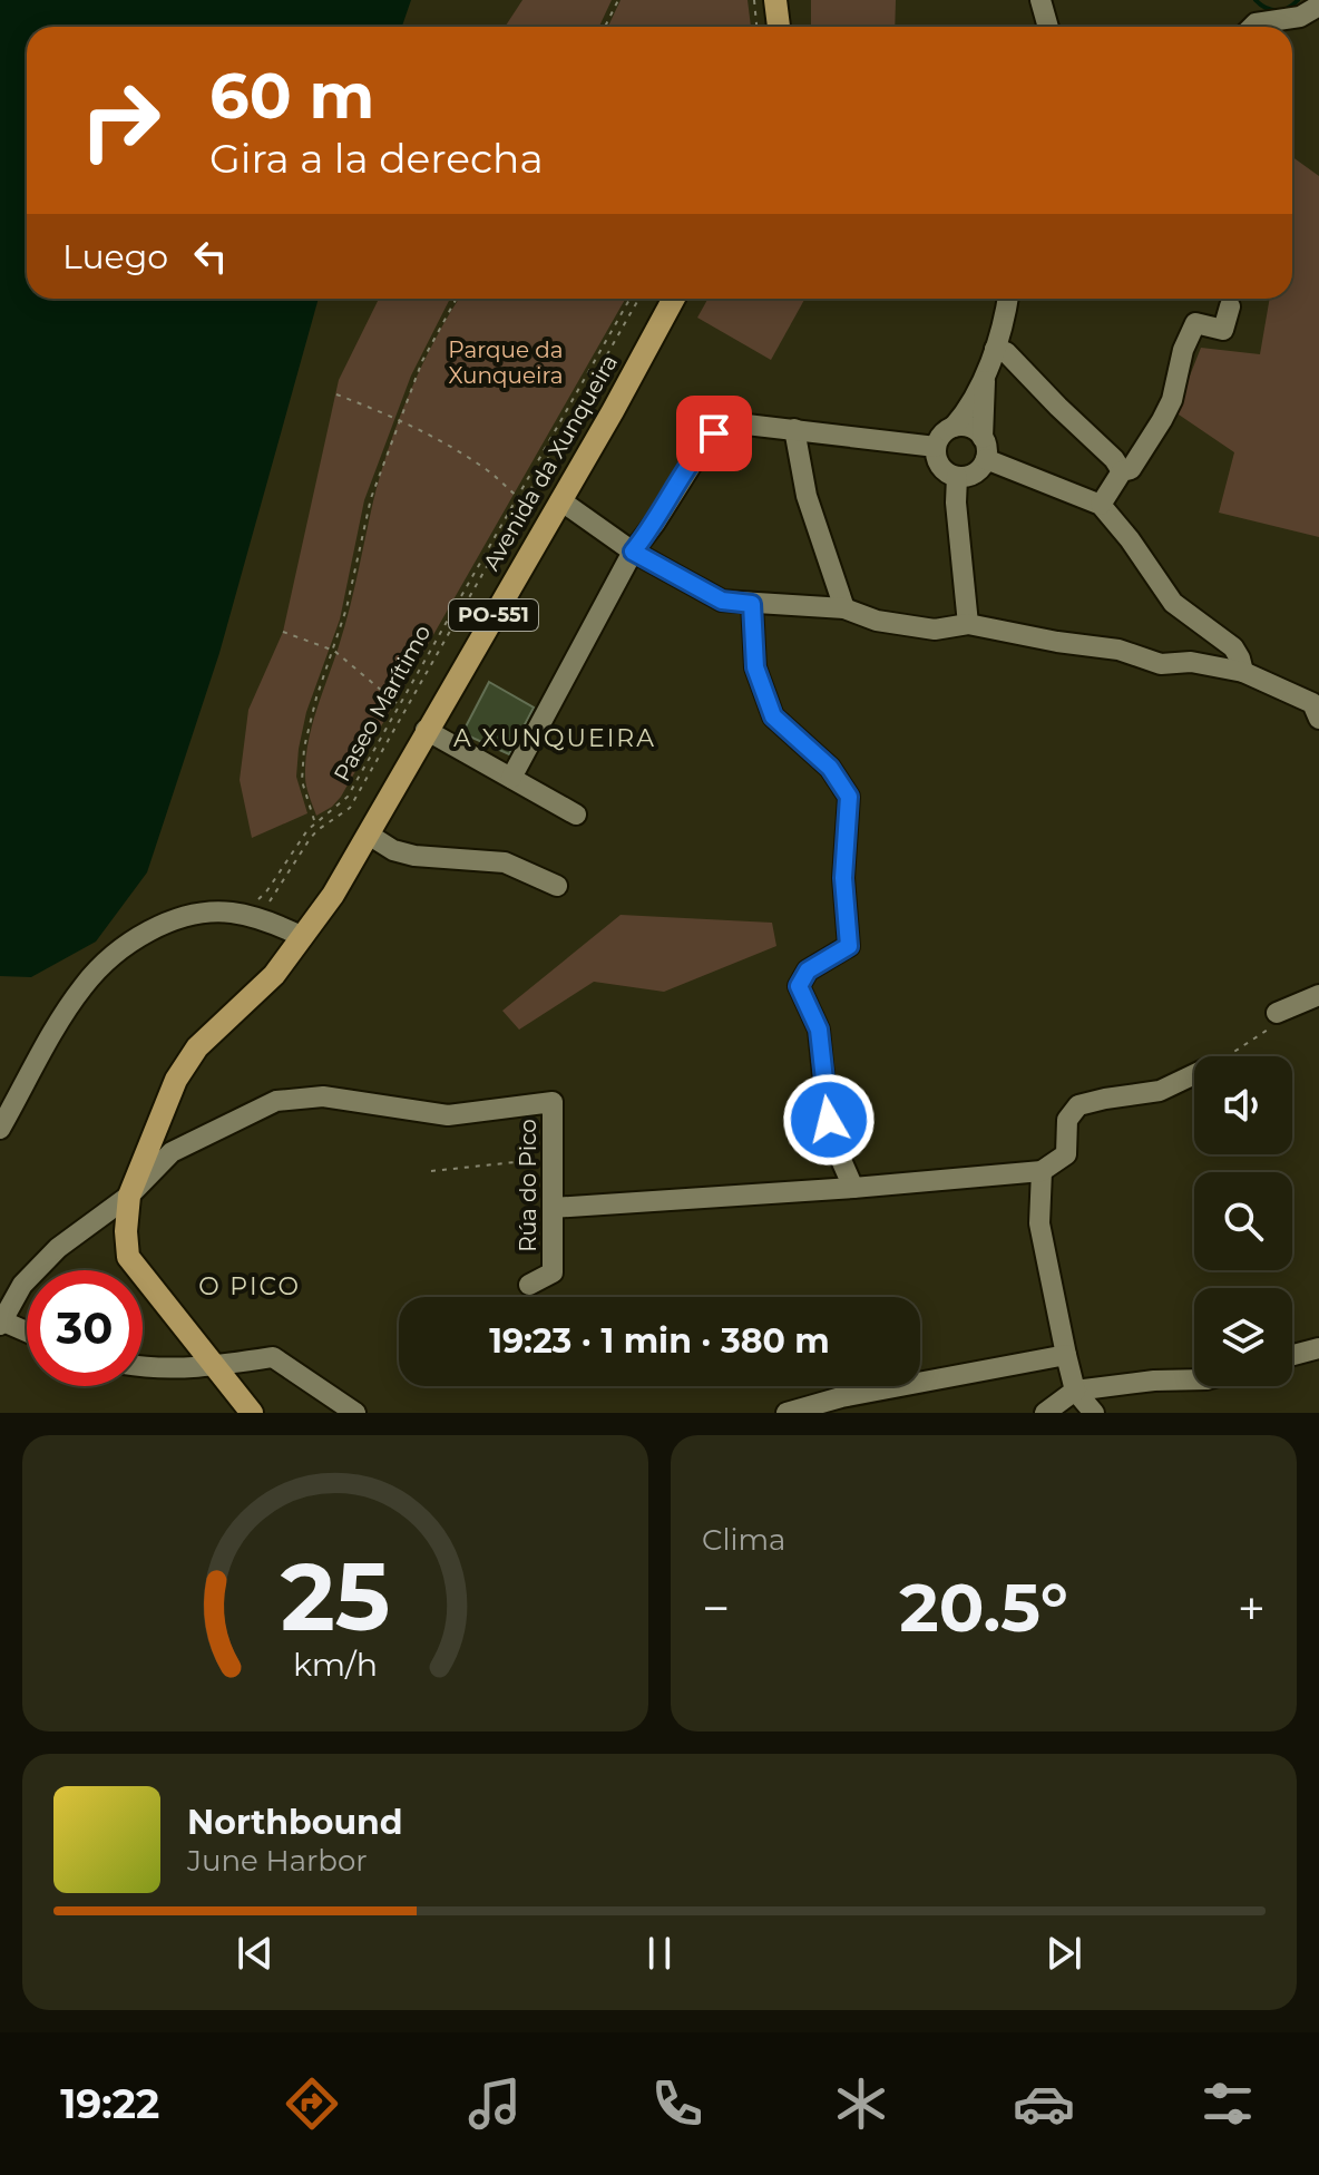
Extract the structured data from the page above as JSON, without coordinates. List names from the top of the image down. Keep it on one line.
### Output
{"streets":{"main road":["Avenida da Xunqueira","PO-551"],"street":["Rúa do Pico"],"path":["Paseo Marítimo"]},"crossings":[["Avenida da Xunqueira","PO-551"],["PO-551","Rúa do Pico"]],"districts":["A XUNQUEIRA","O PICO"],"parks":["Parque da Xunqueira"],"page":{"turn":["60 m","Gira a la derecha"],"then":"Luego","limit":"30","trip":"19:23 · 1 min · 380 m","tile":"Clima","heat":["−","20.5°","+"],"song":["Northbound","June Harbor"],"tabs":"19:22","gauge":["25","km/h"]}}
